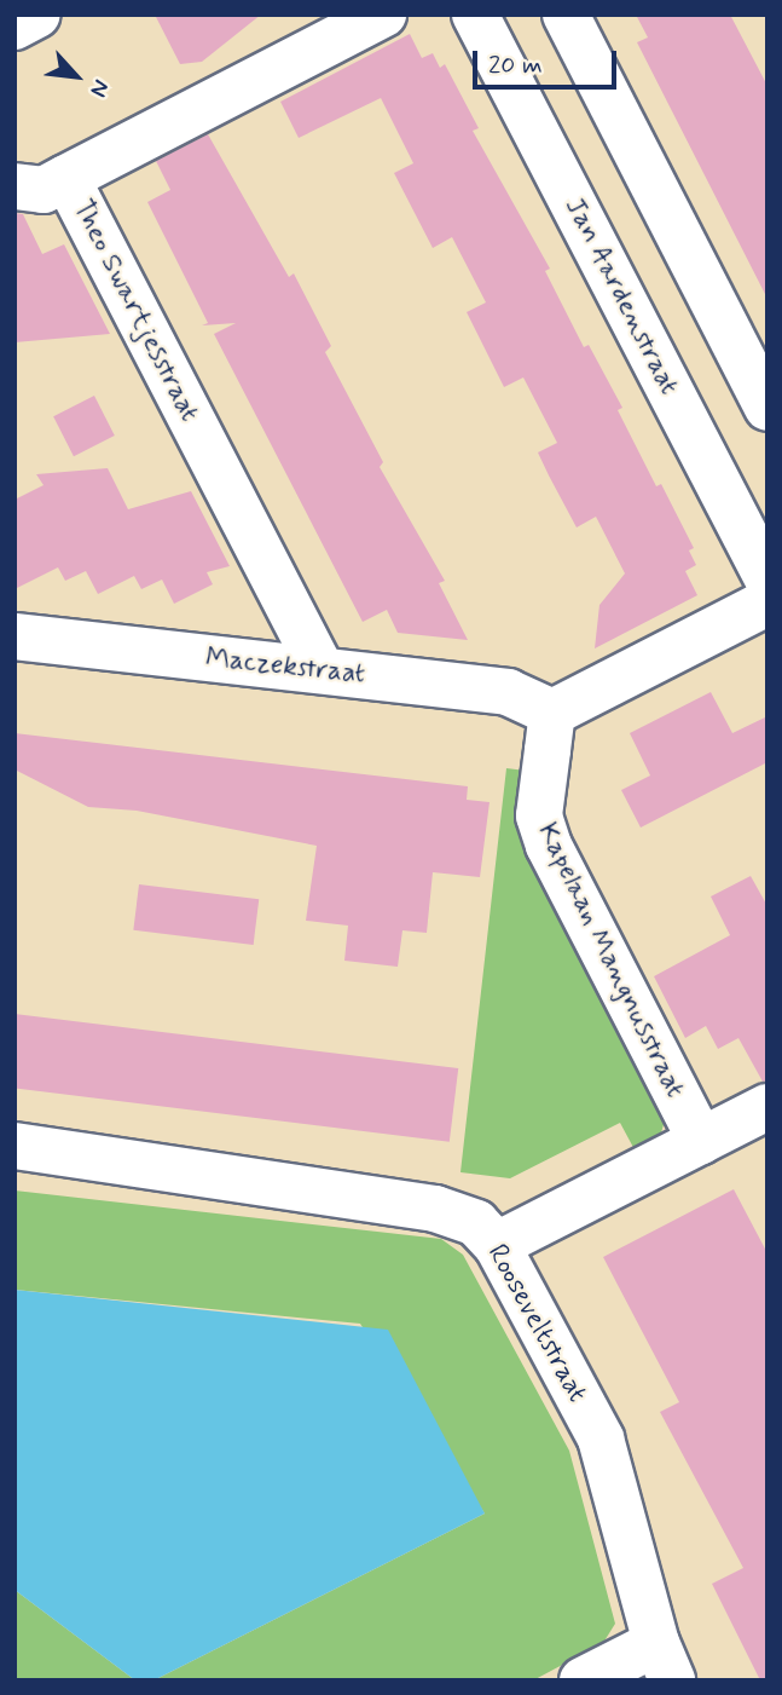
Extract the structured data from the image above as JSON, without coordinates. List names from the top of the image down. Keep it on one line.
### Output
{"streets":{"street":["Jan Aardenstraat","Theo Swartjesstraat","Maczekstraat","Kapelaan Mangnusstraat","Rooseveltstraat"]},"crossings":[["Theo Swartjesstraat","Maczekstraat"],["Maczekstraat","Kapelaan Mangnusstraat"]],"scale_bar":"20 m","north":"bottom right"}
